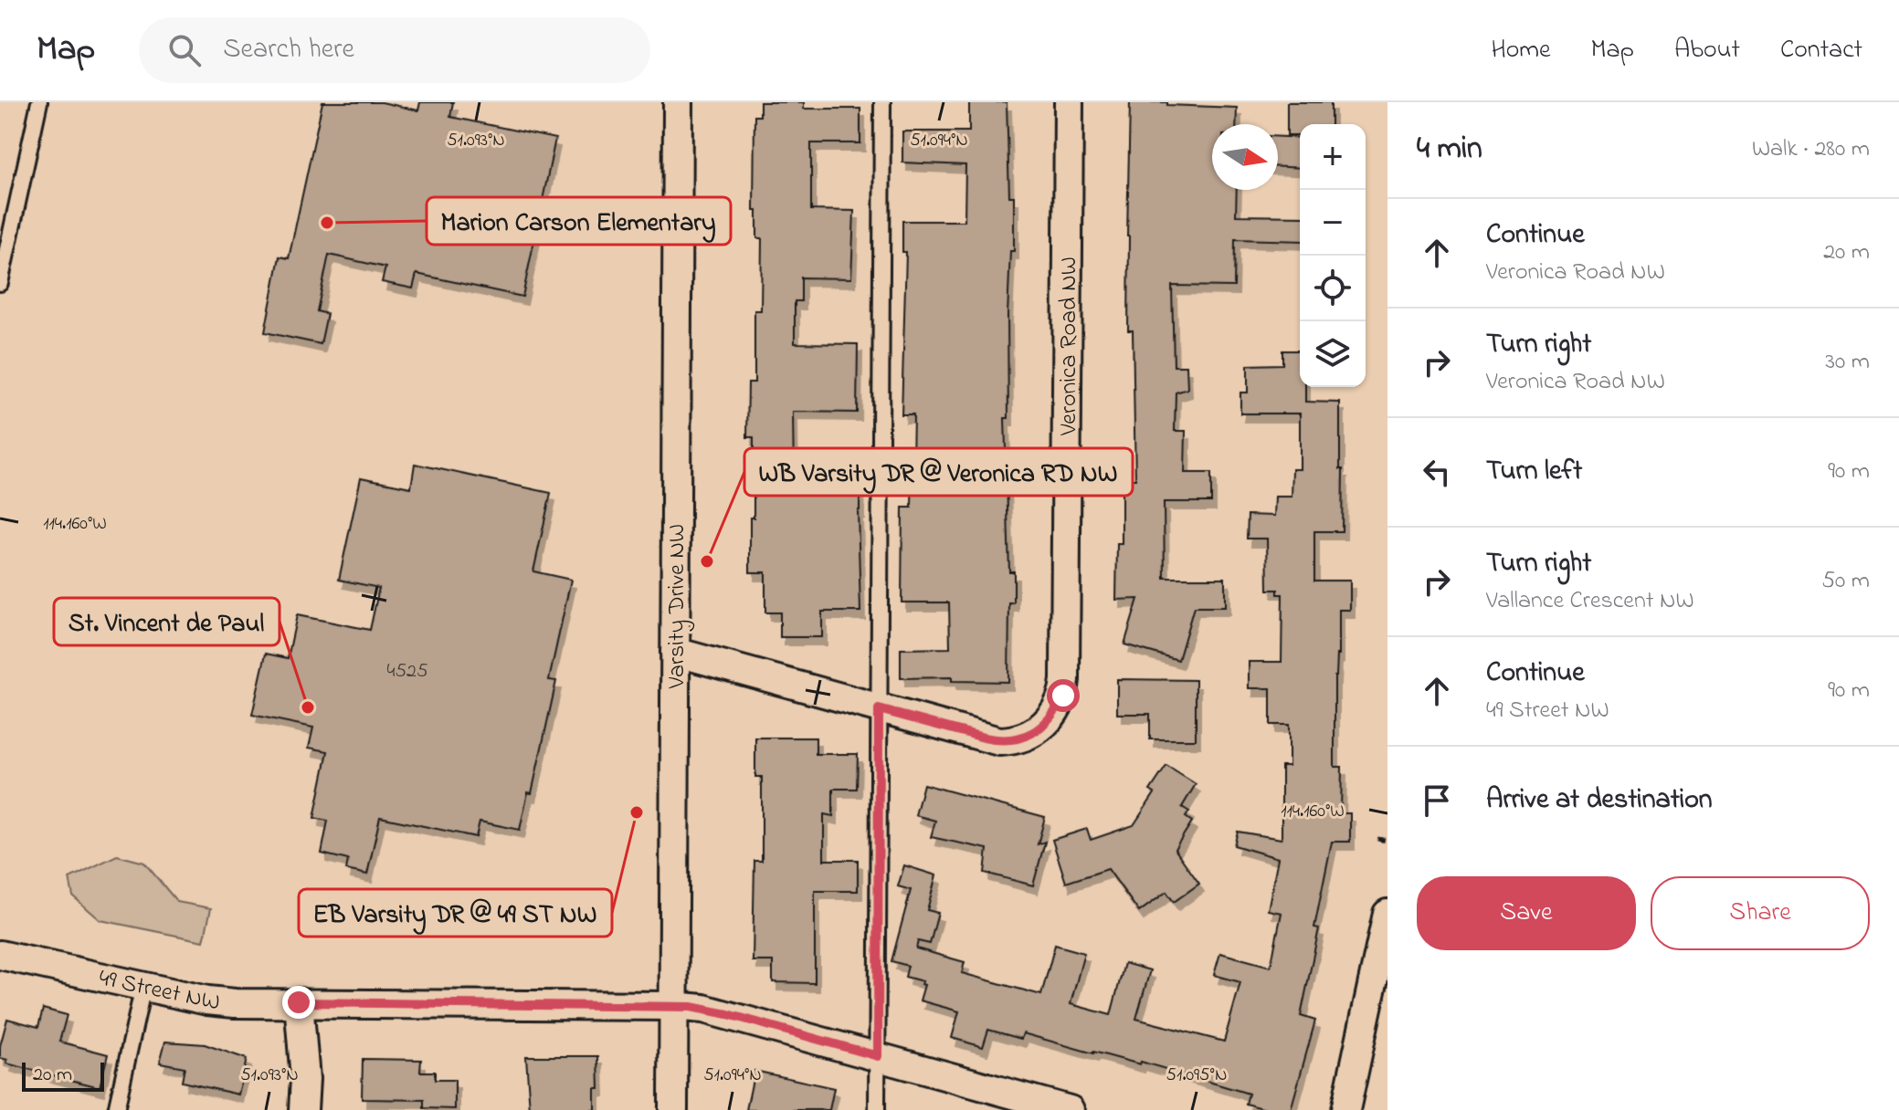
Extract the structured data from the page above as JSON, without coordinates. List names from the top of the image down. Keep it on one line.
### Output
{"streets":{"street":["Veronica Road NW","Varsity Drive NW","49 Street NW"]},"crossings":[["Veronica Road NW","Varsity Drive NW"],["Varsity Drive NW","49 Street NW"]],"places":["Marion Carson Elementary","WB Varsity DR @ Veronica RD NW","St. Vincent de Paul","EB Varsity DR @ 49 ST NW"],"house_numbers":["4525"],"scale_bar":"20 m","north":"right","page":{"header":"Map","search":"Search here","nav":["Home","Map","About","Contact"],"heading":["4 min","Walk · 280 m"],"map_buttons":["+","−"],"list":[["Continue","Veronica Road NW","20 m"],["Turn right","Veronica Road NW","30 m"],["Turn left","90 m"],["Turn right","Vallance Crescent NW","50 m"],["Continue","49 Street NW","90 m"],"Arrive at destination"],"buttons":["Save","Share"],"scale":"20 m"},"coordinates":["51.093°N","51.094°N","114.160°W","51.095°N"]}
